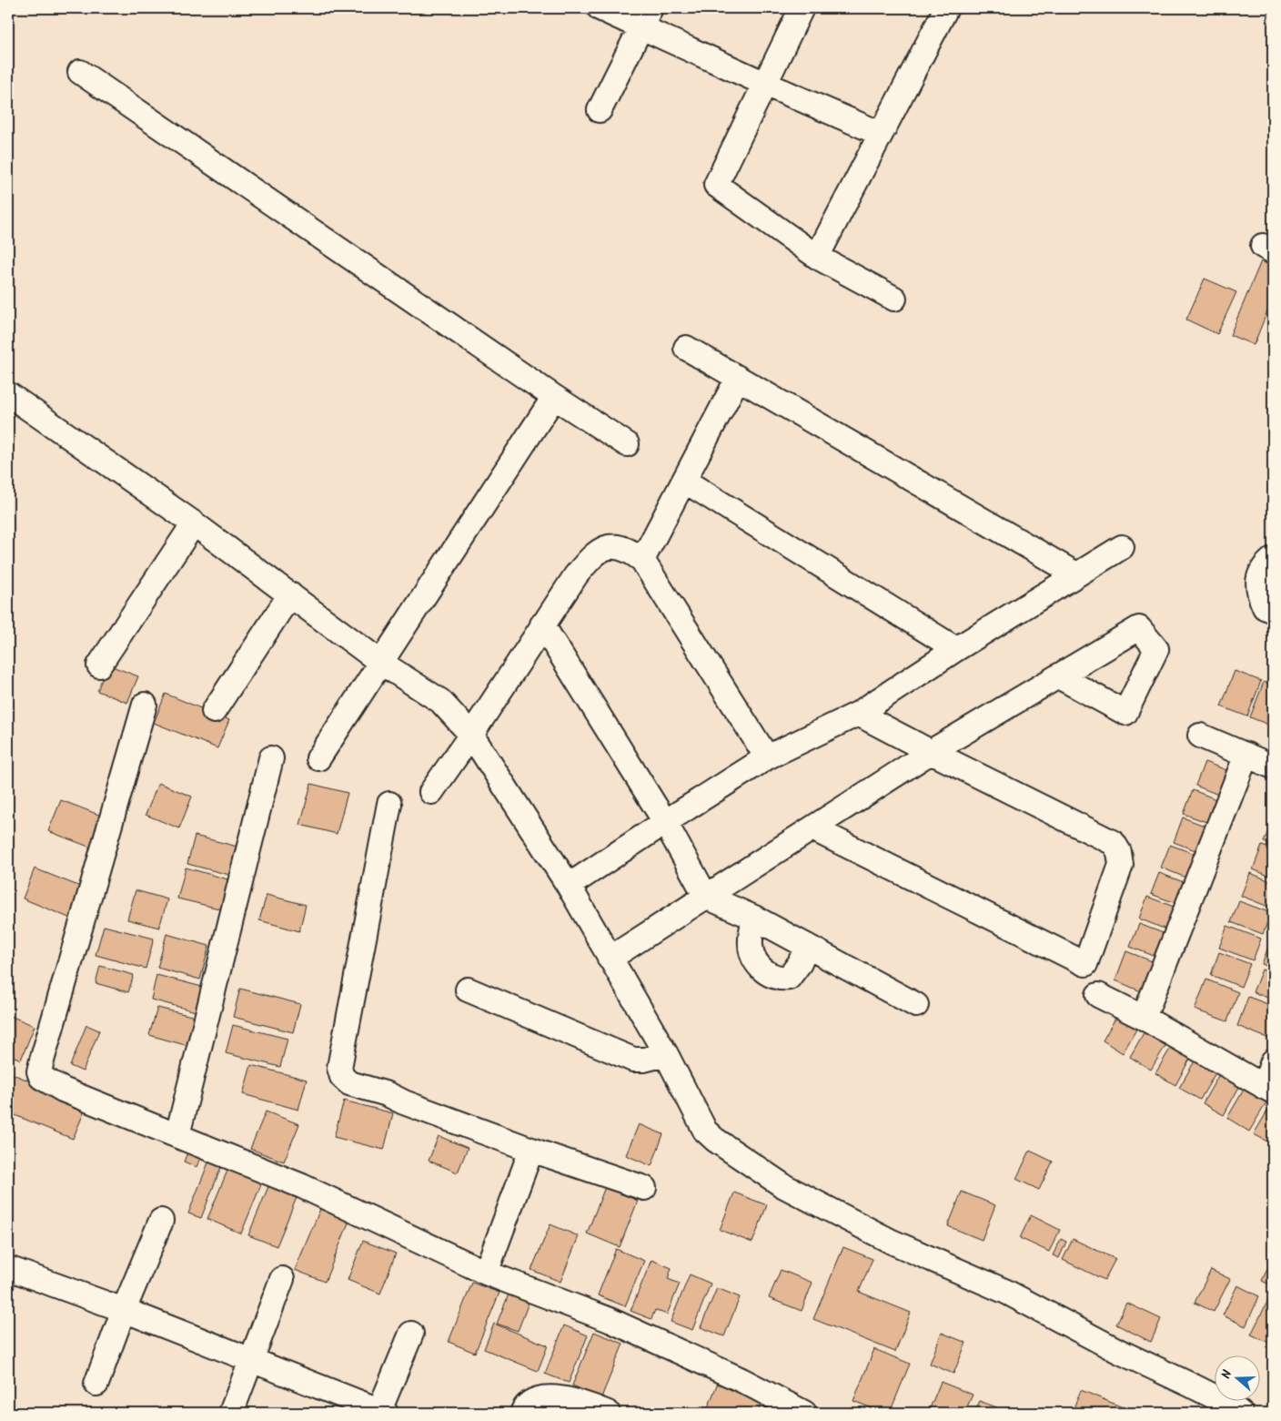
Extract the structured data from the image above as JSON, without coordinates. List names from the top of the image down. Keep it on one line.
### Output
{"north":"left"}
